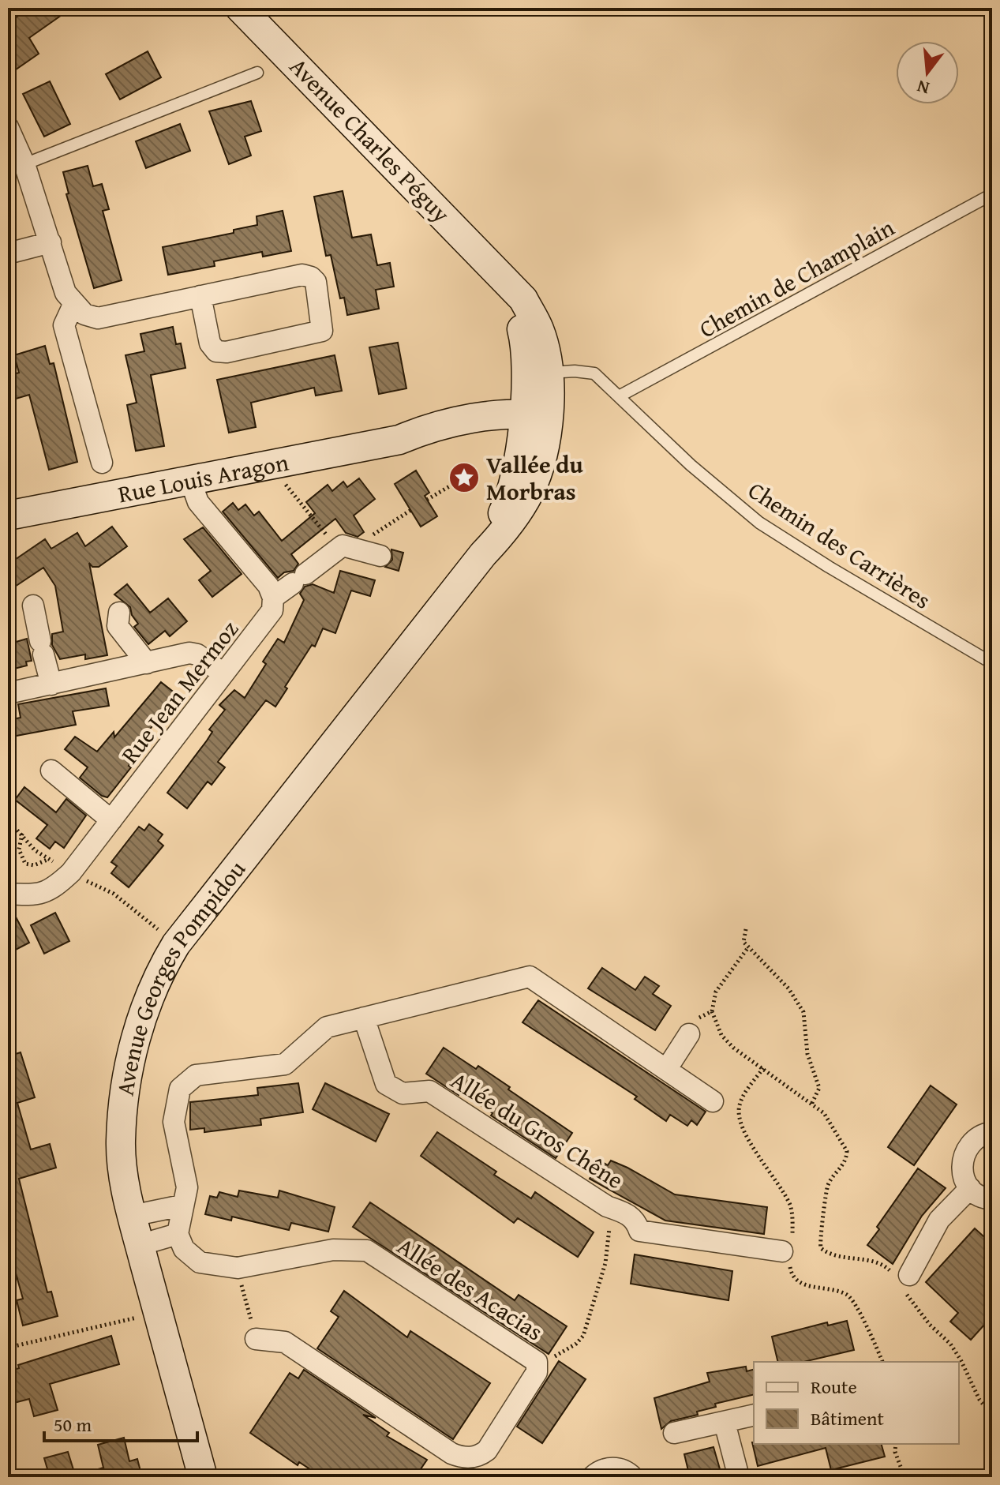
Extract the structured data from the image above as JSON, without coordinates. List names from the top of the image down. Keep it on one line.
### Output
{"streets":{"street":["Avenue Charles Péguy","Rue Louis Aragon","Rue Jean Mermoz","Avenue Georges Pompidou","Allée du Gros Chêne","Allée des Acacias"],"lane":["Chemin de Champlain","Chemin des Carrières"]},"crossings":[["Avenue Charles Péguy","Rue Louis Aragon"],["Avenue Charles Péguy","Chemin des Carrières"],["Avenue Charles Péguy","Avenue Georges Pompidou"],["Chemin de Champlain","Chemin des Carrières"],["Rue Louis Aragon","Avenue Georges Pompidou"]],"places":{"place":["Vallée du Morbras"]},"legend":["Route","Bâtiment"],"scale_bar":"50 m","north":"bottom"}
